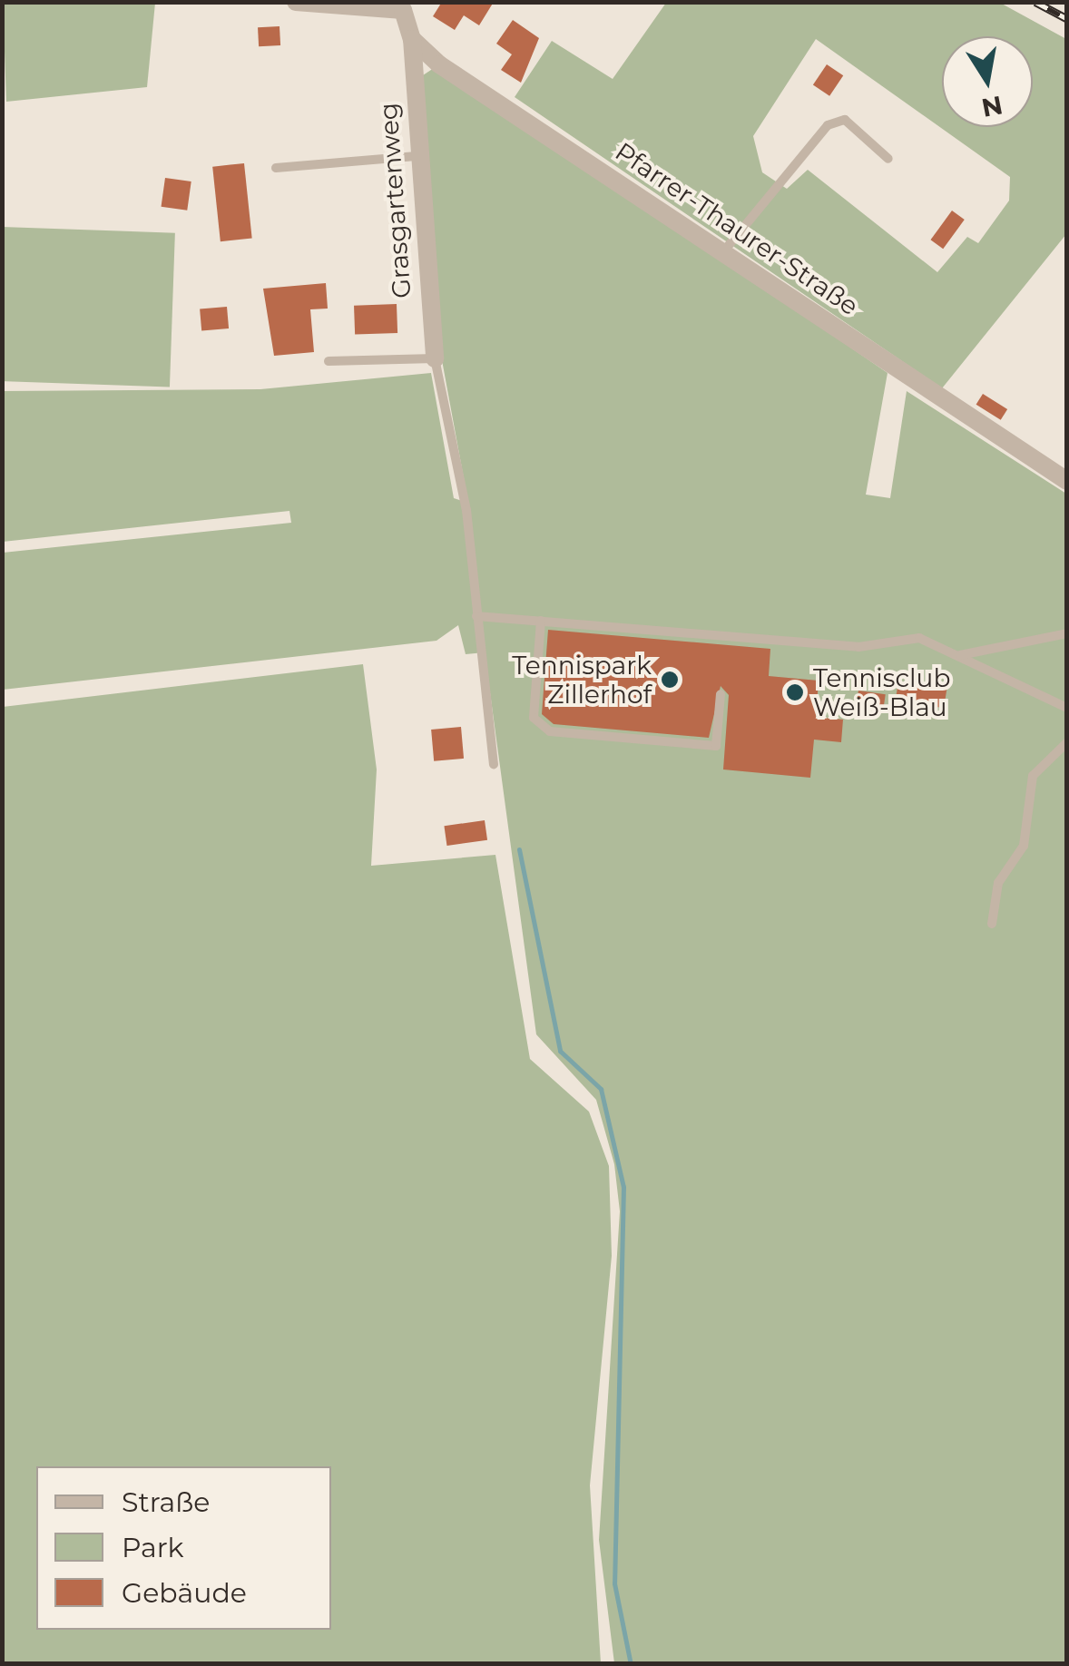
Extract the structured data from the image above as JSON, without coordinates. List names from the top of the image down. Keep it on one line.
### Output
{"streets":{"street":["Grasgartenweg","Pfarrer-Thaurer-Straße"]},"crossings":[["Grasgartenweg","Pfarrer-Thaurer-Straße"]],"places":["Tennispark Zillerhof","Tennisclub Weiß-Blau"],"legend":["Straße","Park","Gebäude"],"north":"bottom"}
